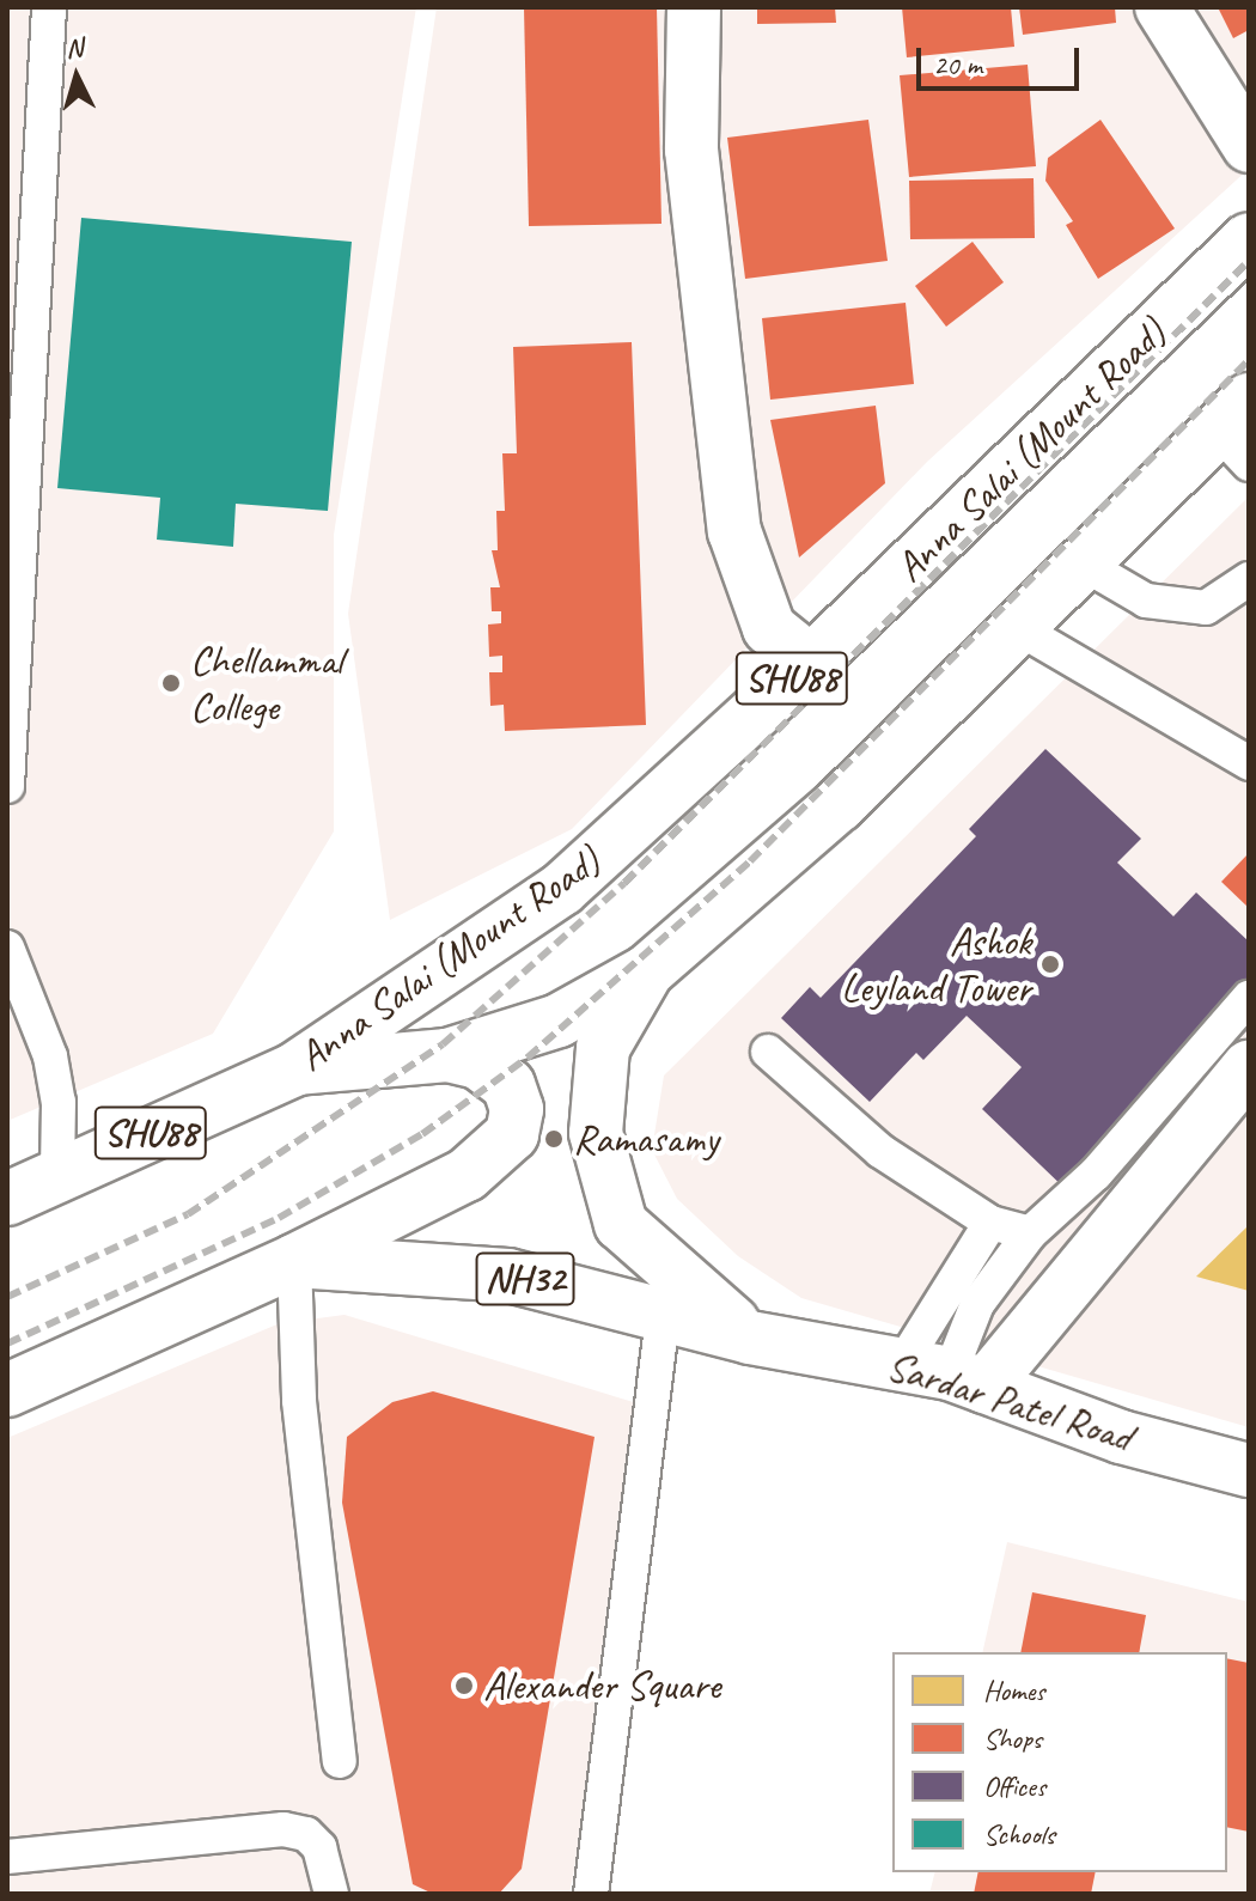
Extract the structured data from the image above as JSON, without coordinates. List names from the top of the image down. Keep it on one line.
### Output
{"streets":{"main road":["Anna Salai (Mount Road)","SHU88","NH32","Sardar Patel Road"]},"crossings":[["Anna Salai (Mount Road)","SHU88"],["SHU88","NH32"],["NH32","Sardar Patel Road"]],"places":["Chellammal College","Ashok Leyland Tower","Ramasamy","Alexander Square"],"legend":["Homes","Shops","Offices","Schools"],"scale_bar":"20 m","north":"top"}
